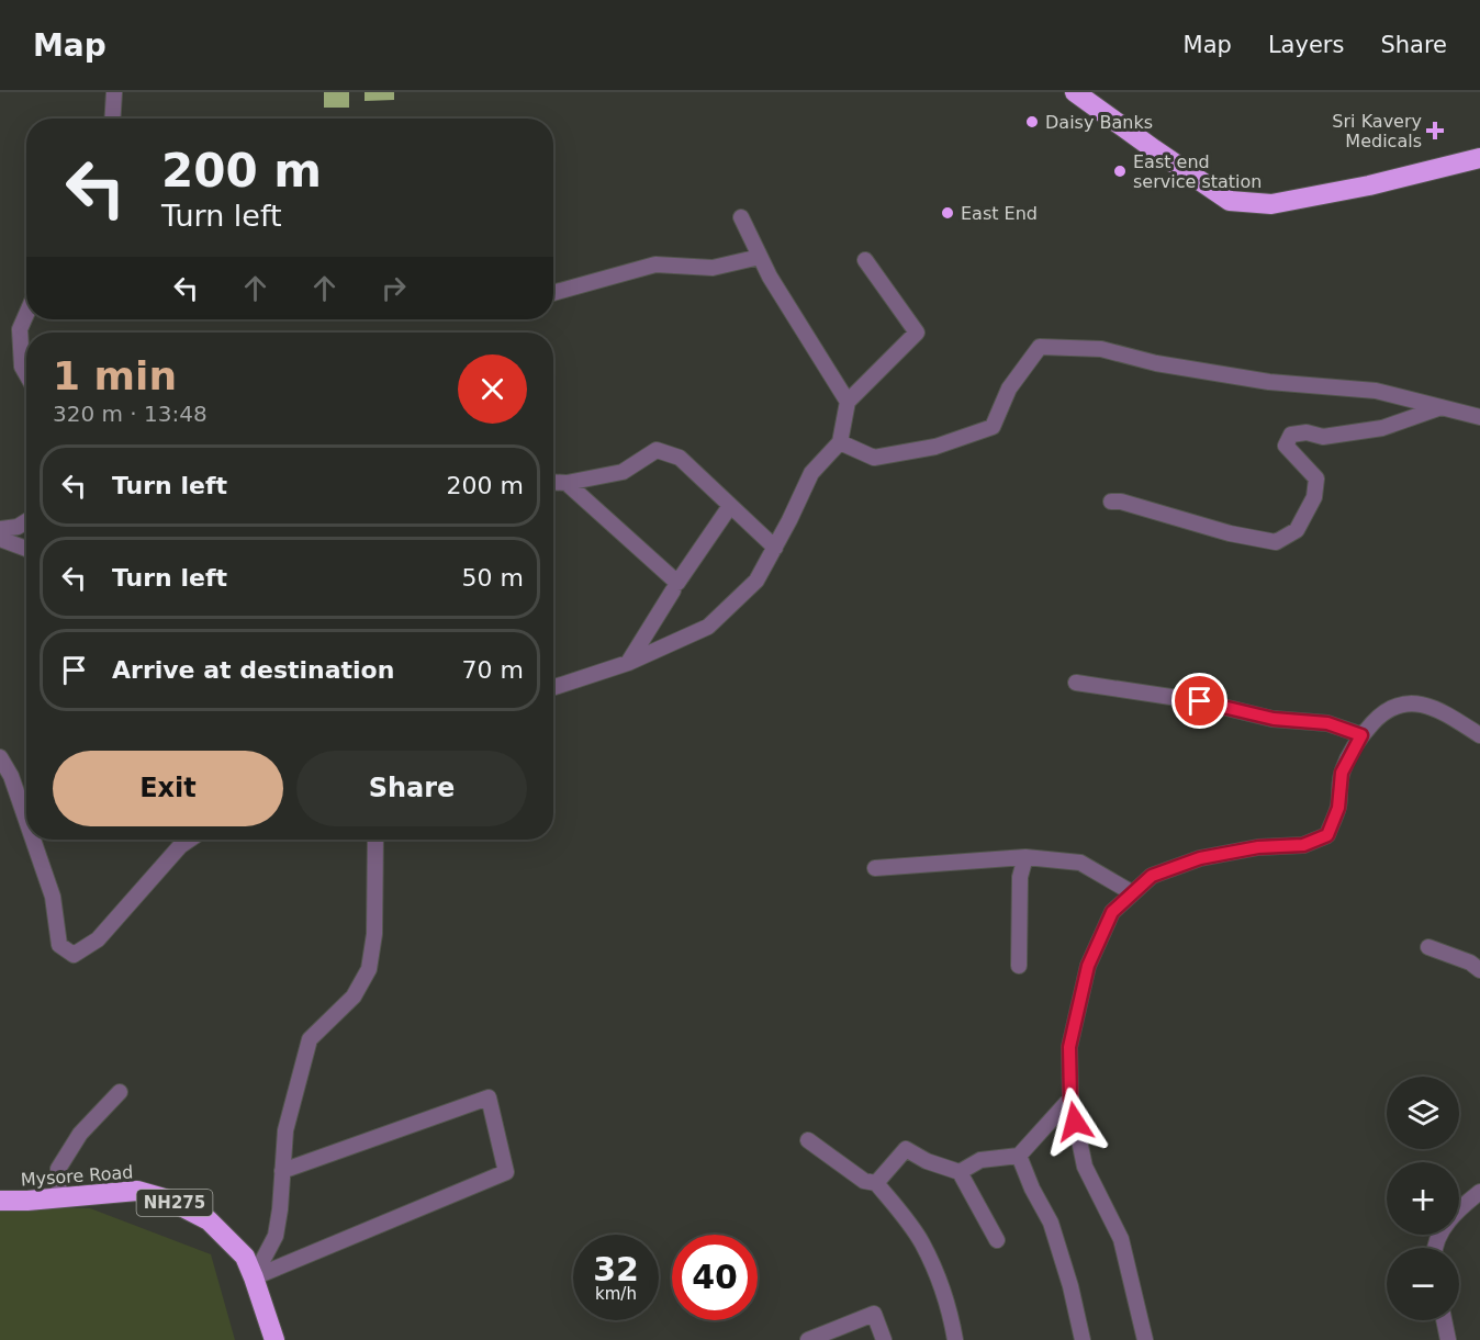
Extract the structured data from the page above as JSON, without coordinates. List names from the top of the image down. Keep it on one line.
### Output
{"streets":{"highway":["Mysore Road","NH275"]},"places":{"other":["Daisy Banks","East end service station","East End"],"health":["Sri Kavery Medicals"]},"page":{"header":"Map","nav":["Map","Layers","Share"],"turn":["200 m","Turn left"],"heading":["1 min","320 m · 13:48"],"list":[{"name":"Turn left","value":"200 m"},{"name":"Turn left","value":"50 m"},{"name":"Arrive at destination","value":"70 m"}],"buttons":["Exit","Share"],"map_buttons":["+","−"],"speed":"32 km/h","limit":"40"}}
